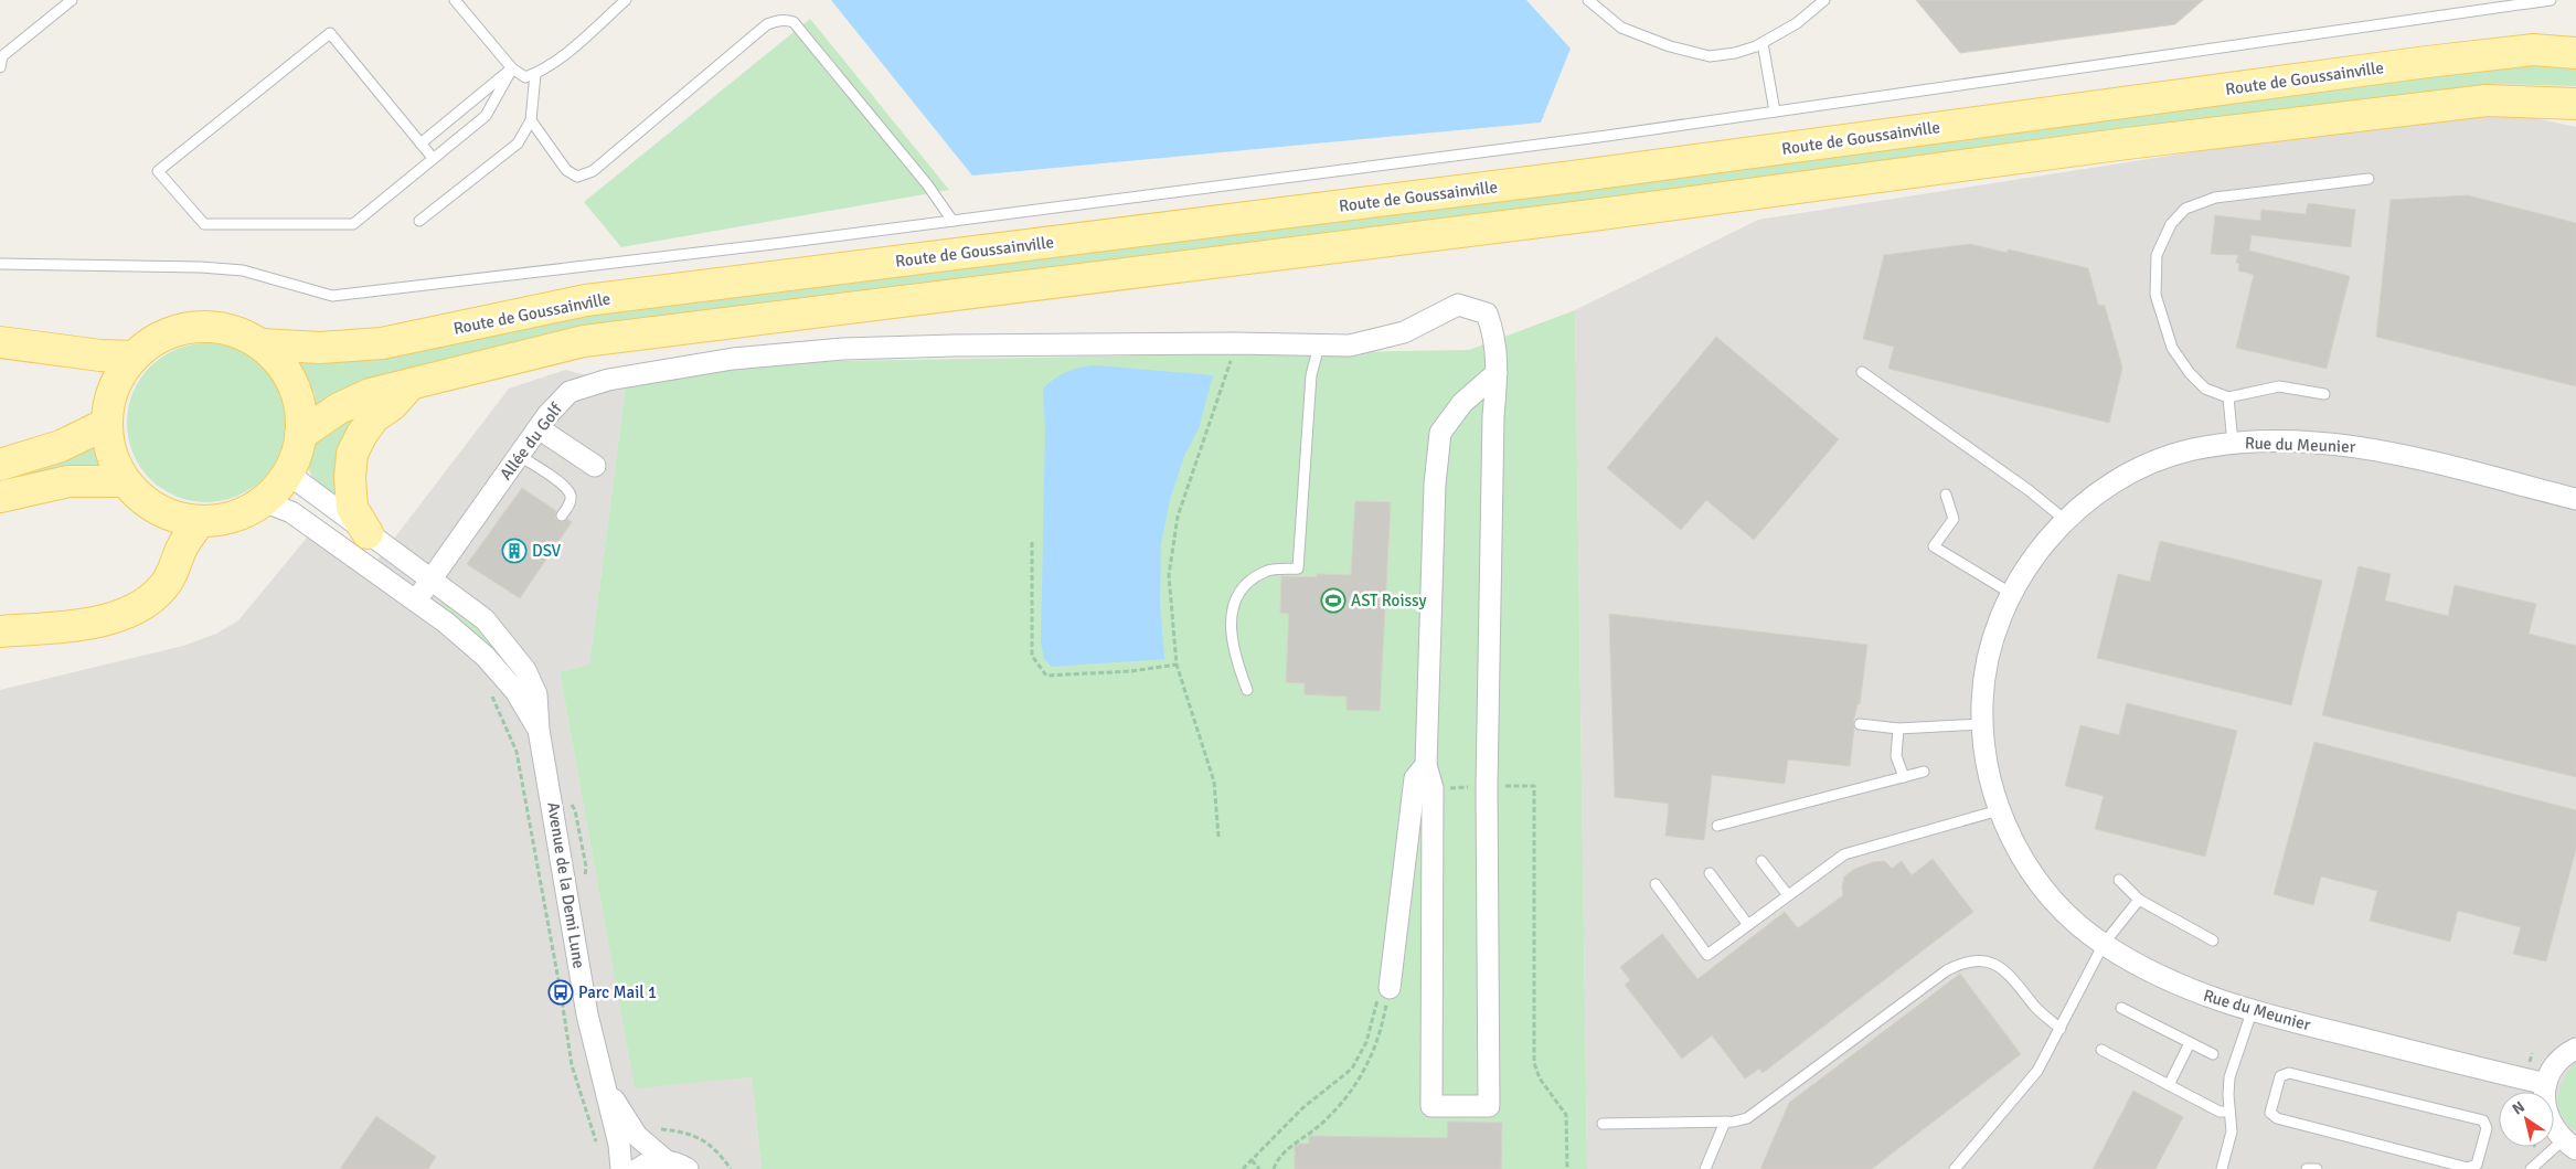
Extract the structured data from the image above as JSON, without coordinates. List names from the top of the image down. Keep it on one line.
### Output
{"streets":{"main road":["Route de Goussainville"],"street":["Allée du Golf","Rue du Meunier","Avenue de la Demi Lune"]},"crossings":[["Route de Goussainville","Avenue de la Demi Lune"],["Allée du Golf","Avenue de la Demi Lune"]],"places":{"building":["DSV"],"sports":["AST Roissy"],"bus stop":["Parc Mail 1"]},"north":"top left"}
